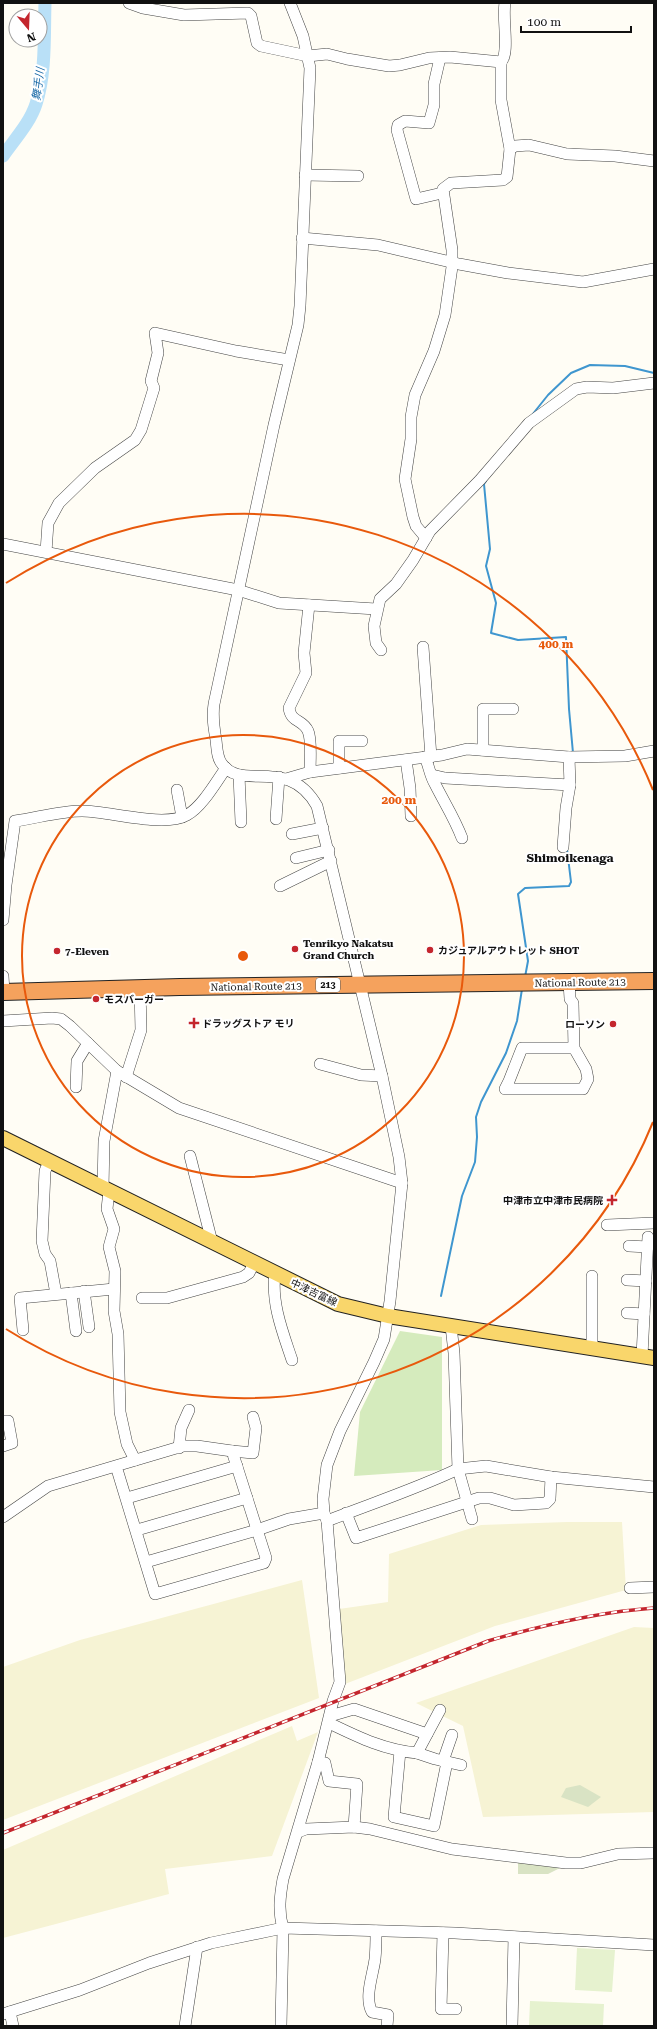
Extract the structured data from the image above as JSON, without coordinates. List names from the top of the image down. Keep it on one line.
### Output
{"streets":{"highway":["National Route 213","213"],"main road":["中津吉富線"]},"districts":["Shimoikenaga"],"water":["舞手川"],"places":{"other":["Tenrikyo Nakatsu Grand Church","カジュアルアウトレット SHOT","7-Eleven","モスバーガー","ローソン"],"health":["ドラッグストア モリ","中津市立中津市民病院"]},"scale_bar":"100 m","north":"bottom","rings":["400 m","200 m"]}
